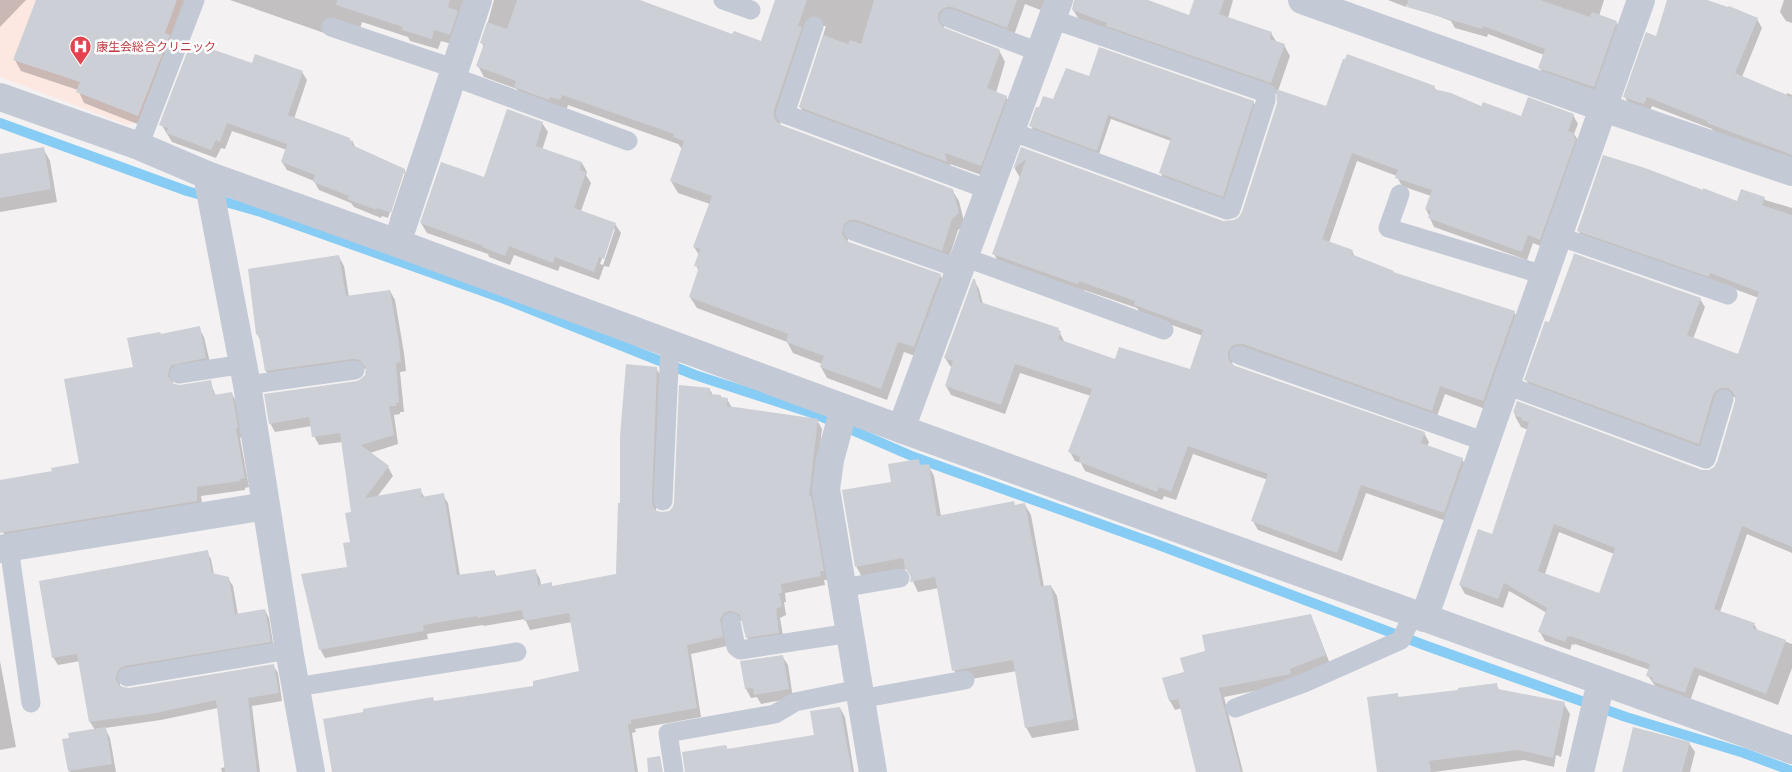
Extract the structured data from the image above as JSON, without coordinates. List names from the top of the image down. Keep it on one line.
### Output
{"places":{"hospital":["康生会総合クリニック"]}}
